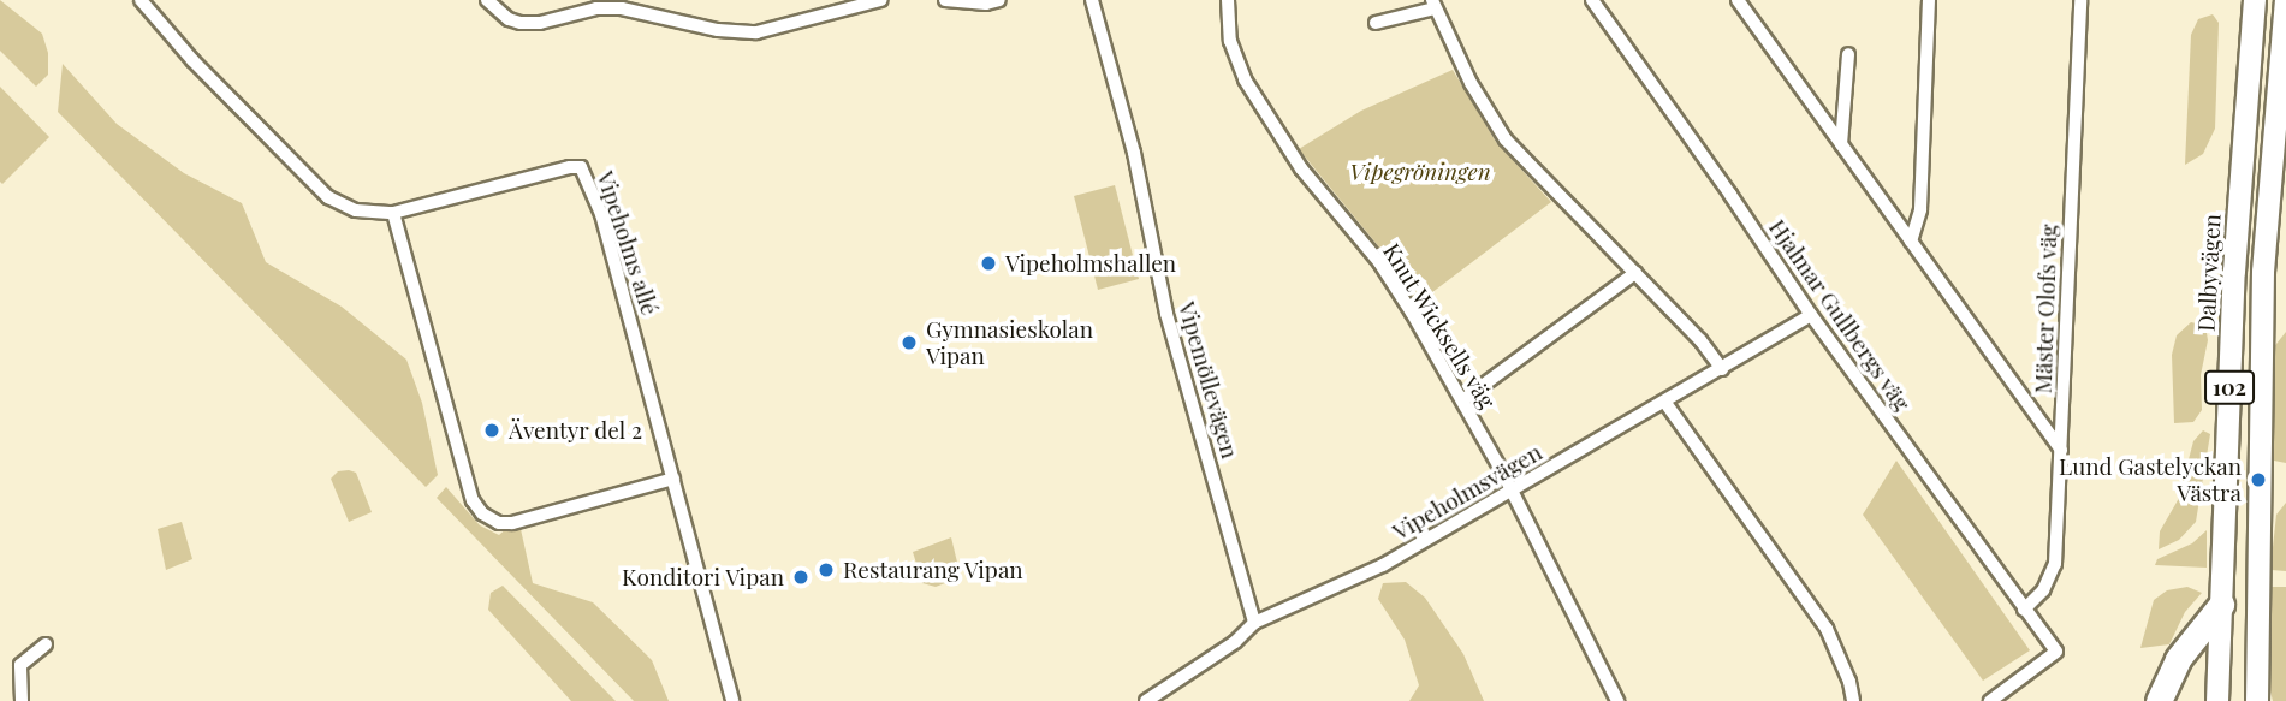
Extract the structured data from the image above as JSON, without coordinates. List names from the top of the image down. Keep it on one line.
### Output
{"streets":{"main road":["Dalbyvägen","102"],"street":["Vipeholms allé","Mäster Olofs väg","Hjalmar Gullbergs väg","Knut Wicksells väg","Vipemöllevägen","Vipeholmsvägen"]},"crossings":[["Mäster Olofs väg","Hjalmar Gullbergs väg"],["Hjalmar Gullbergs väg","Vipeholmsvägen"],["Knut Wicksells väg","Vipeholmsvägen"],["Vipemöllevägen","Vipeholmsvägen"]],"parks":["Vipegröningen"],"places":["Vipeholmshallen","Gymnasieskolan Vipan","Äventyr del 2","Lund Gastelyckan Västra","Restaurang Vipan","Konditori Vipan"]}
